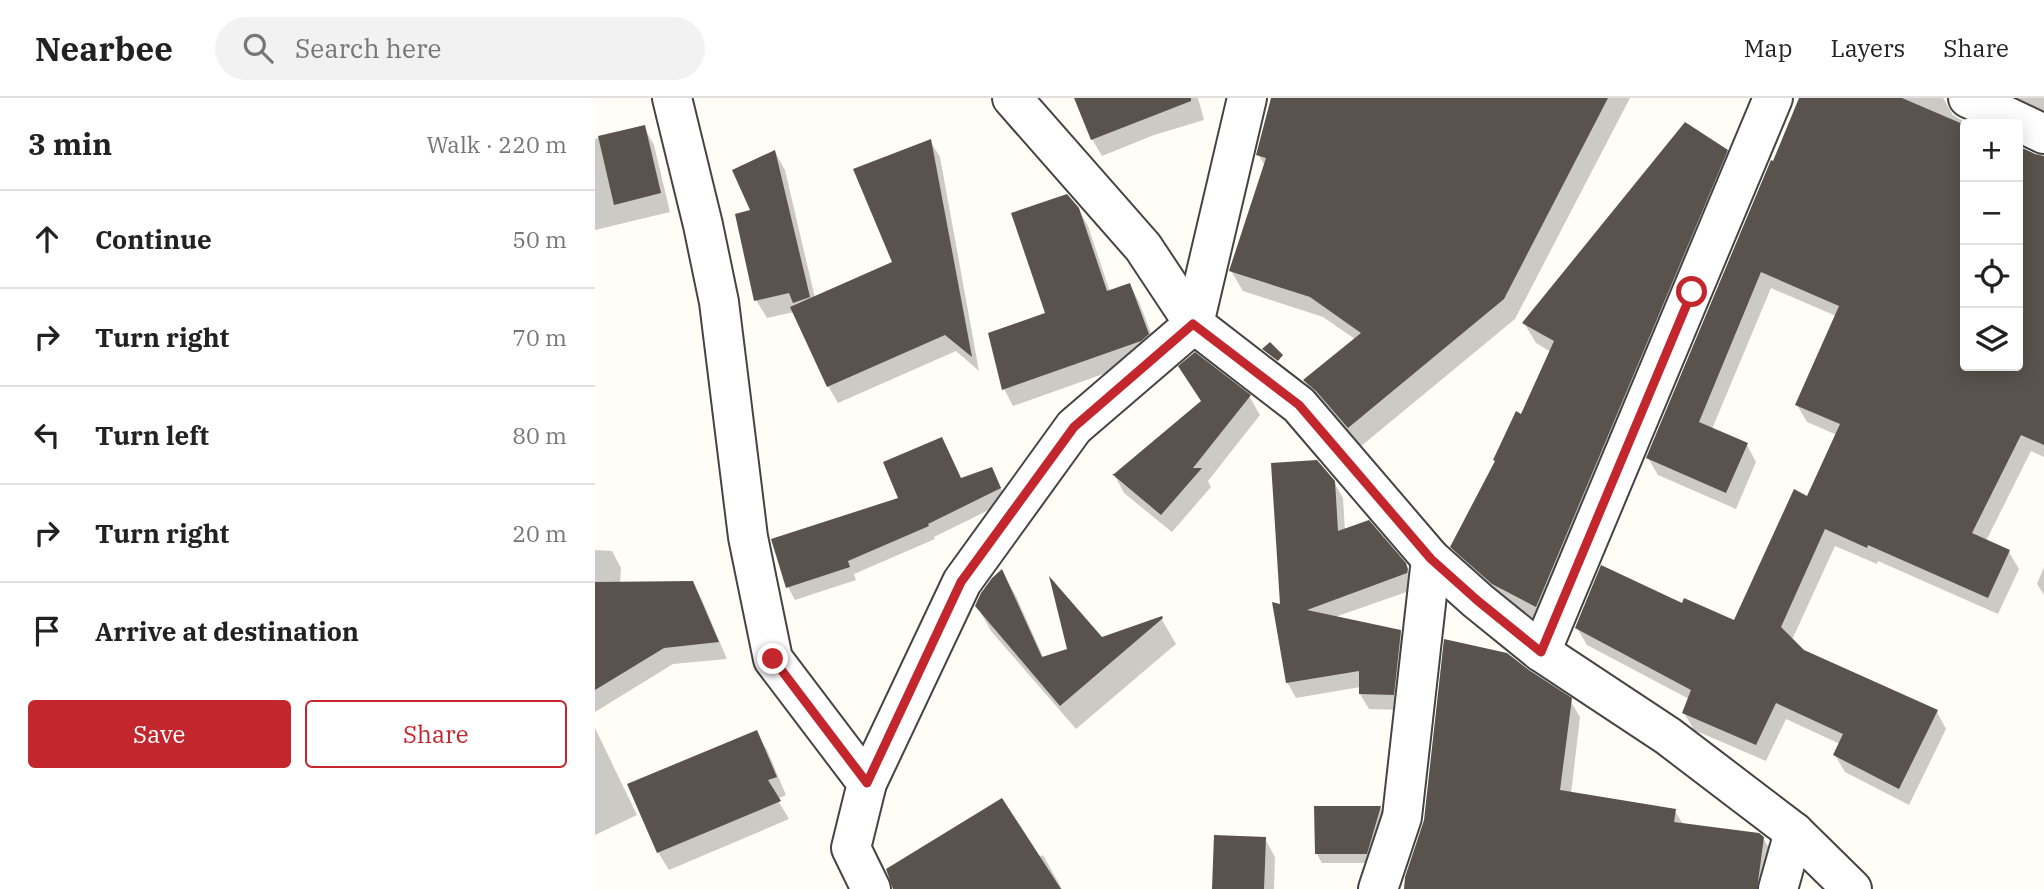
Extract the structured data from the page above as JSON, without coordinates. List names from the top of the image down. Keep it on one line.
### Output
{"page":{"header":"Nearbee","search":"Search here","nav":["Map","Layers","Share"],"heading":["3 min","Walk · 220 m"],"map_buttons":["+","−"],"list":[["Continue","50 m"],["Turn right","70 m"],["Turn left","80 m"],["Turn right","20 m"],"Arrive at destination"],"buttons":["Save","Share"]}}
